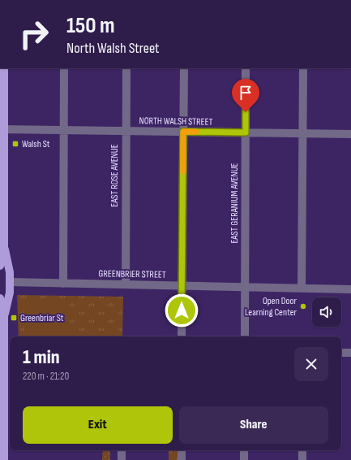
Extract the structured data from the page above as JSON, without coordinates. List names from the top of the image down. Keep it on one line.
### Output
{"streets":{"street":["NORTH WALSH STREET","EAST ROSE AVENUE","EAST GERANIUM AVENUE","GREENBRIER STREET"]},"crossings":[["NORTH WALSH STREET","EAST ROSE AVENUE"],["NORTH WALSH STREET","EAST GERANIUM AVENUE"],["EAST ROSE AVENUE","GREENBRIER STREET"],["EAST GERANIUM AVENUE","GREENBRIER STREET"]],"places":{"transit":["Walsh St","Greenbriar St"],"other":["Open Door Learning Center"]},"page":{"turn":["150 m","North Walsh Street"],"heading":["1 min","220 m · 21:20"],"buttons":["Exit","Share"]}}
